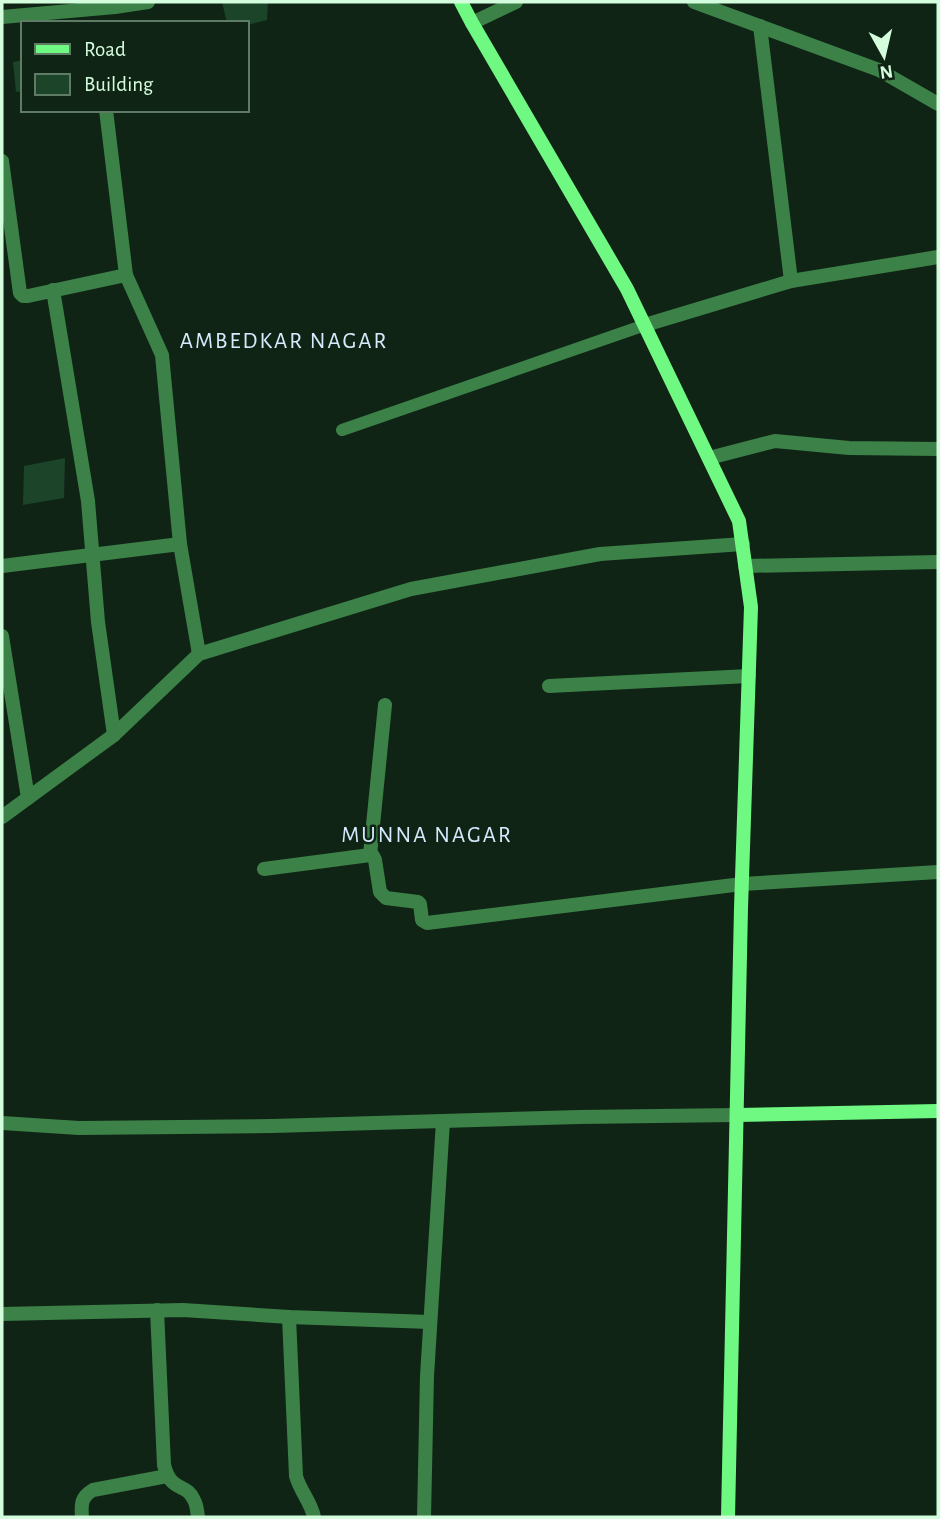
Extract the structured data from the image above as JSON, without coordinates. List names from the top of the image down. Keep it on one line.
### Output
{"districts":["AMBEDKAR NAGAR","MUNNA NAGAR"],"legend":["Road","Building"],"north":"bottom"}
